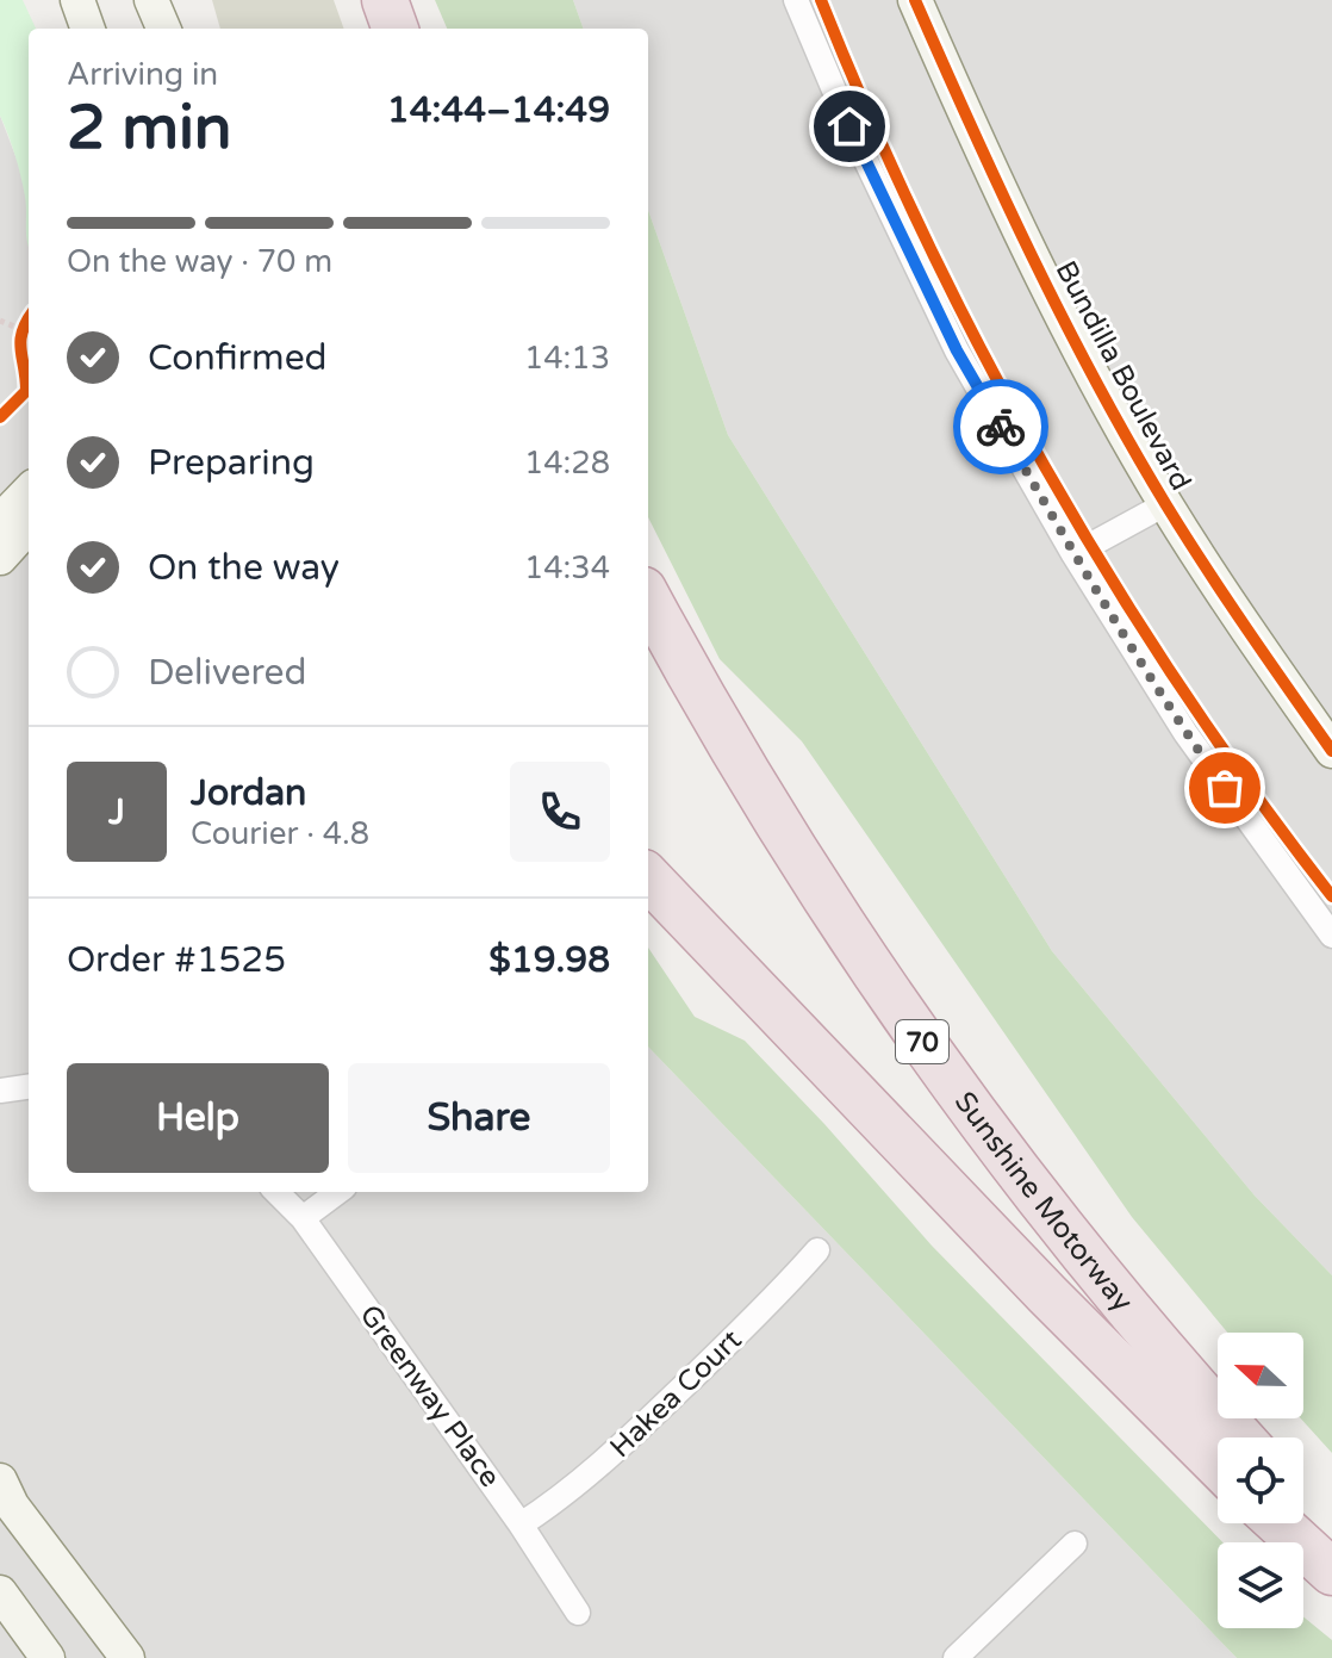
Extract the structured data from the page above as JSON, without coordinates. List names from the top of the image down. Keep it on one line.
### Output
{"streets":{"highway":["70","Sunshine Motorway"],"street":["Bundilla Boulevard","Hakea Court","Greenway Place"]},"crossings":[["Hakea Court","Greenway Place"]],"north":"left","page":{"heading":["2 min","Arriving in","14:44–14:49"],"panel":["Jordan","Courier · 4.8","Order #1525","$19.98"],"bar":"On the way · 70 m","list":[["Confirmed","14:13"],["Preparing","14:28"],["On the way","14:34"],"Delivered"],"round":"J","buttons":["Help","Share"]}}
